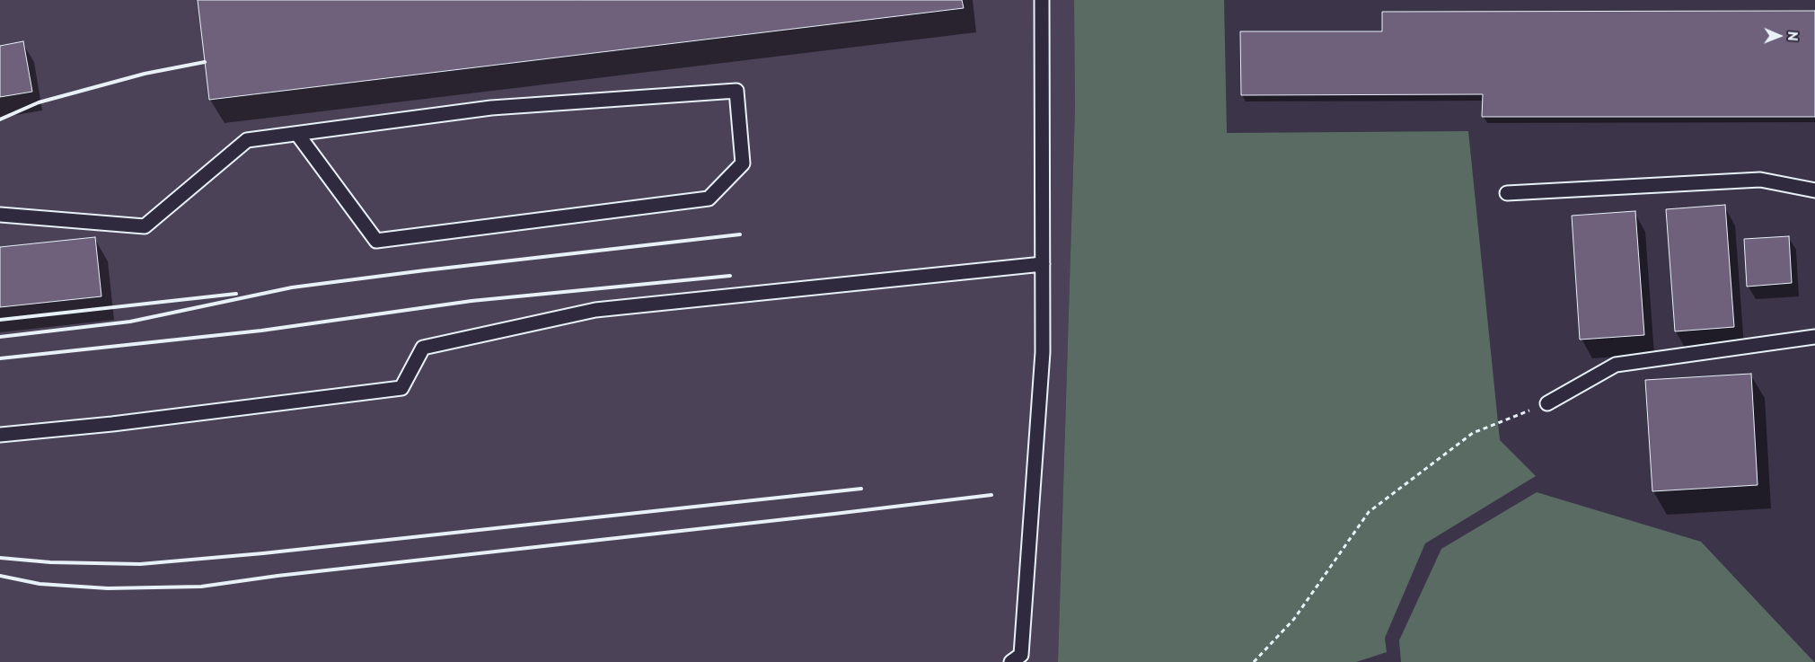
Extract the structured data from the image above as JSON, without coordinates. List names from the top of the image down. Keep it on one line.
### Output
{"north":"right"}
